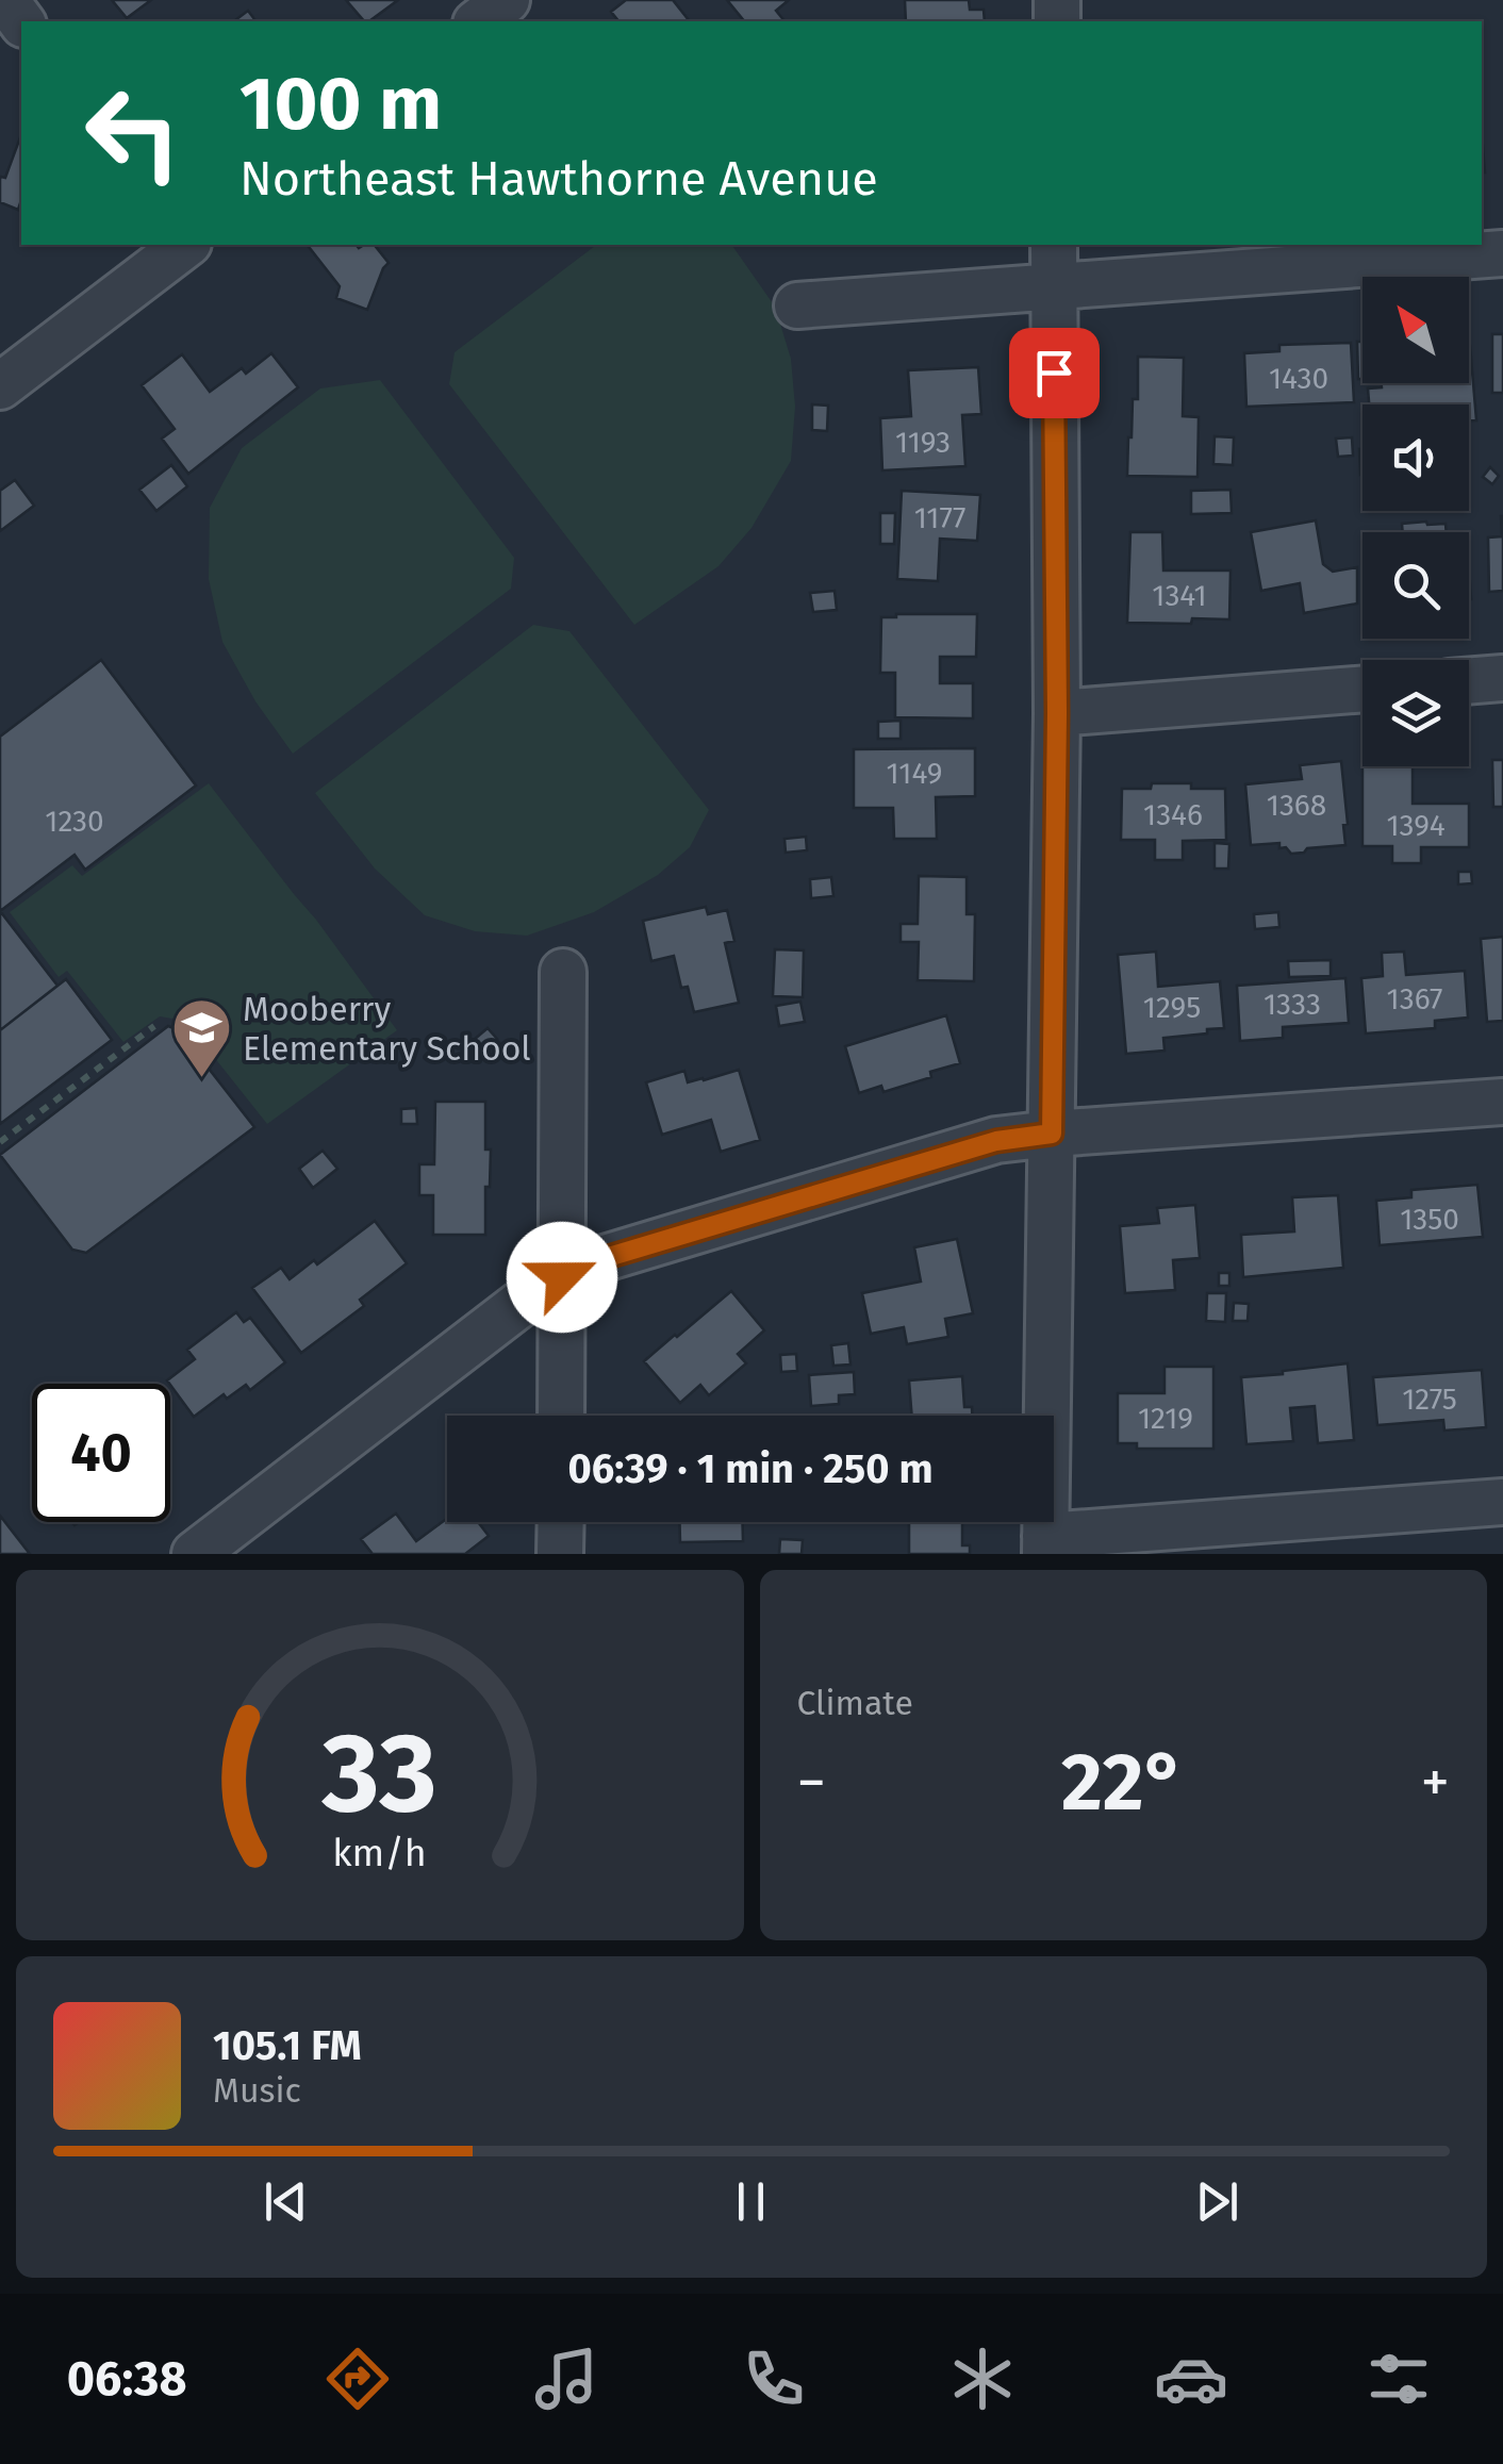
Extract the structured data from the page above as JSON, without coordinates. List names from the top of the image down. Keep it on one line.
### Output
{"places":{"school or university":["Mooberry Elementary School"]},"house_numbers":["1430","1193","1177","1341","1149","1368","1346","1230","1394","1367","1333","1295","1350","1275","1219"],"north":"top left","page":{"turn":["100 m","Northeast Hawthorne Avenue"],"limit":"40","trip":"06:39 · 1 min · 250 m","tile":"Climate","heat":["−","22°","+"],"song":["105.1 FM","Music"],"tabs":"06:38","gauge":["33","km/h"]}}
